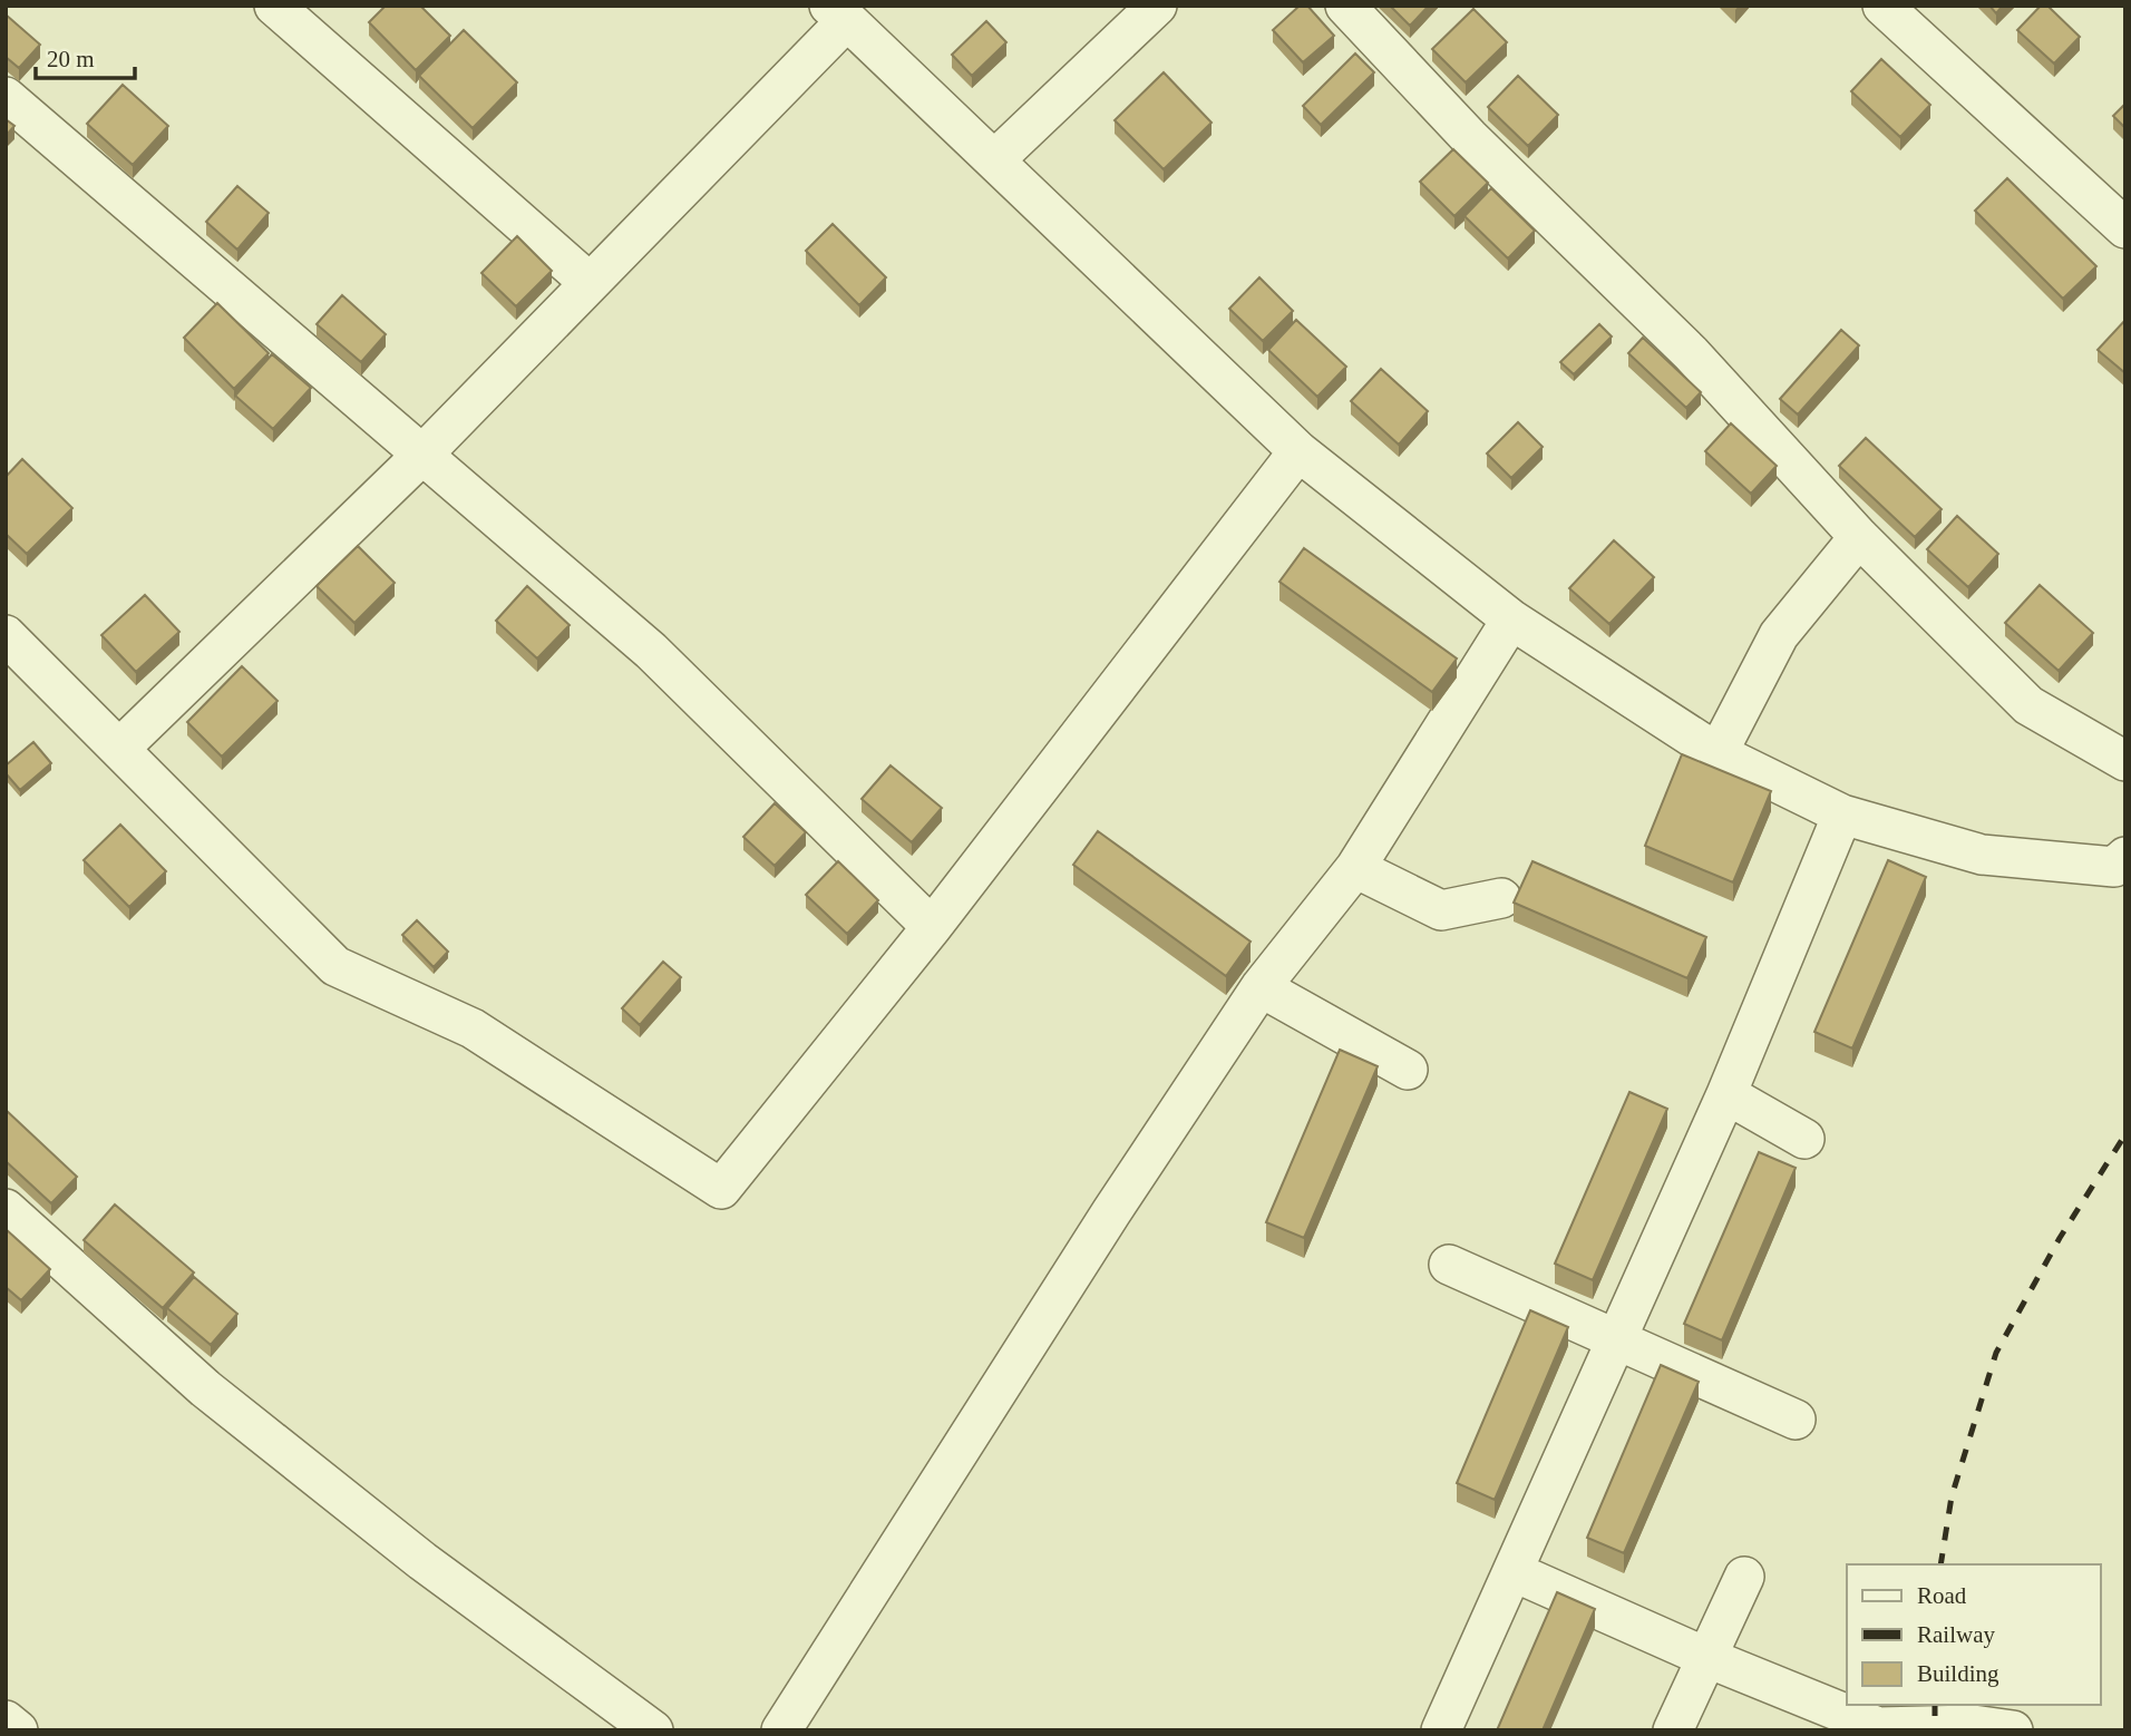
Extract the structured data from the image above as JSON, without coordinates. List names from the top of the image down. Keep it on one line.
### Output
{"legend":["Road","Railway","Building"],"scale_bar":"20 m"}
